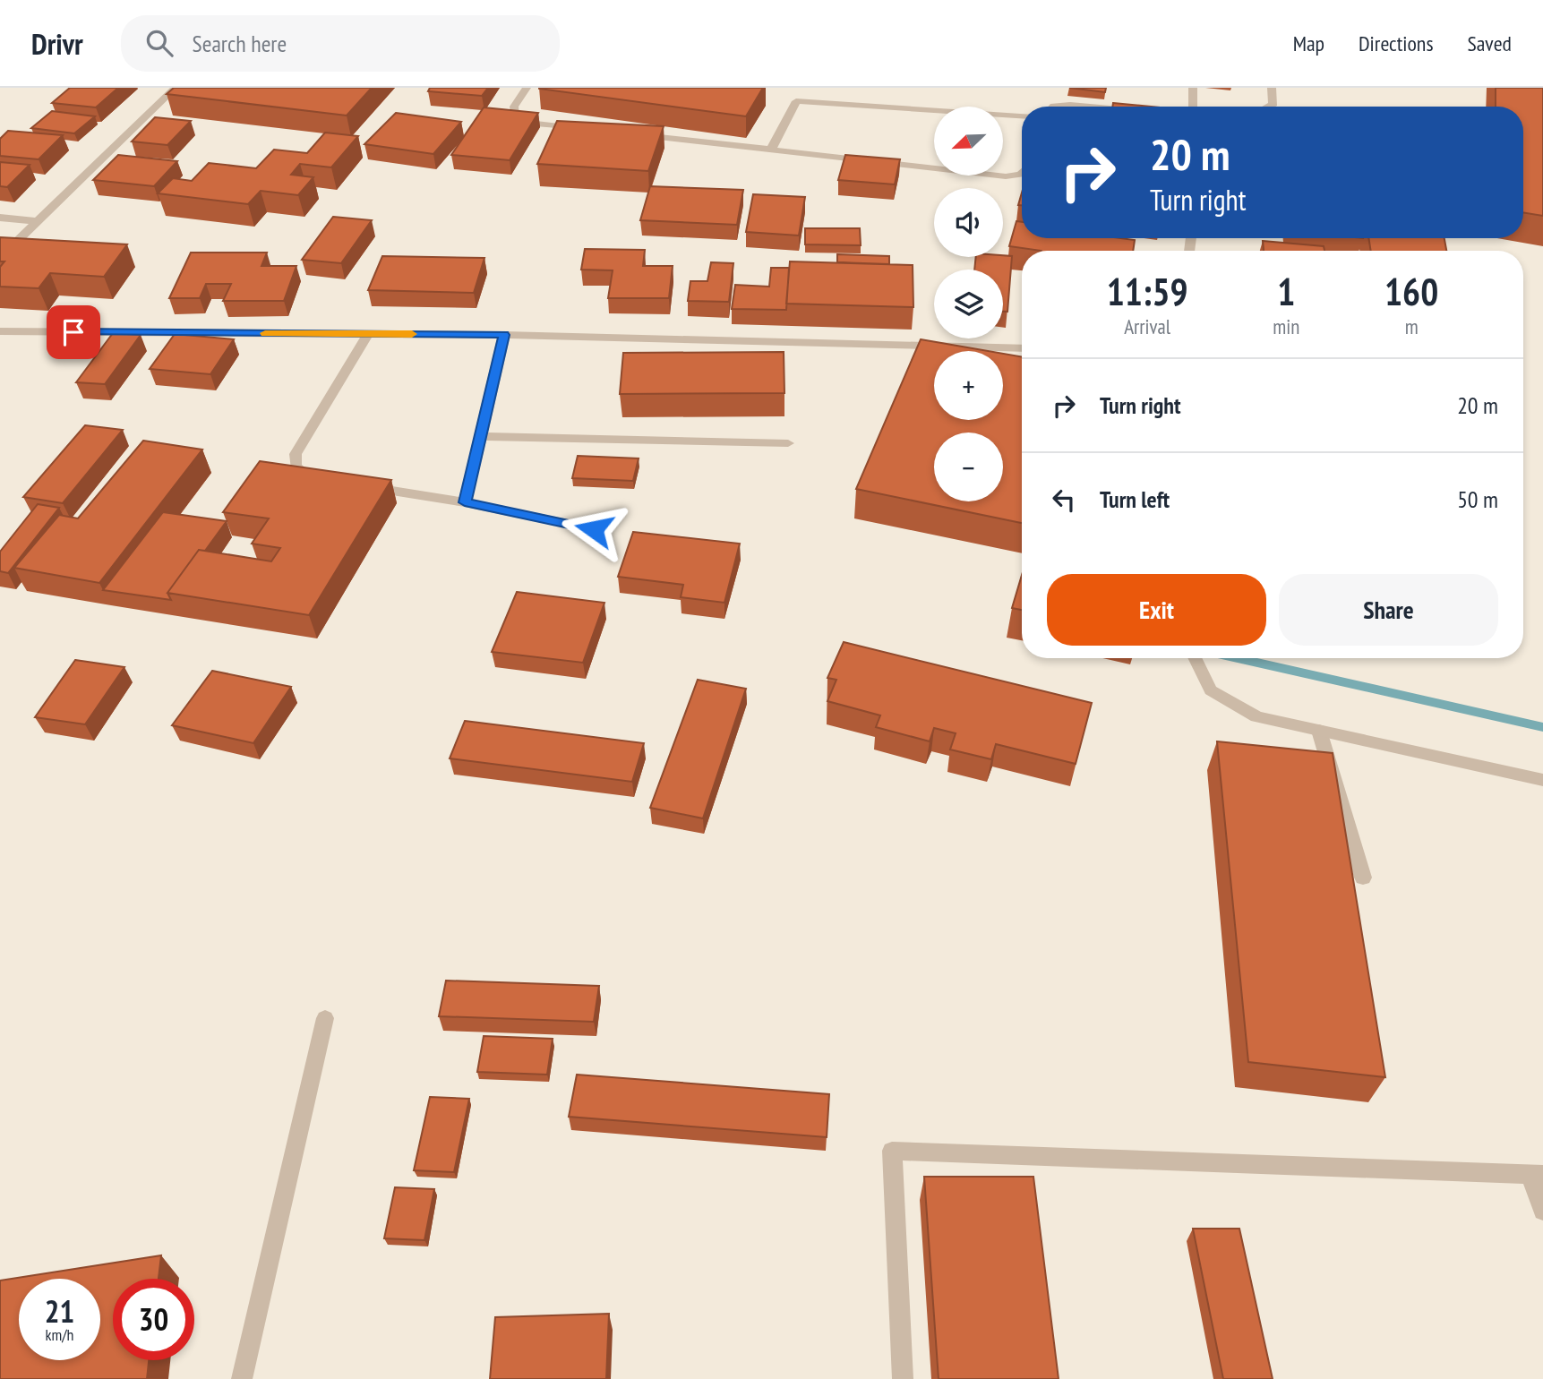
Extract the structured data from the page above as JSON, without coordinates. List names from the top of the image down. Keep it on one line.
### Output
{"north":"bottom left","page":{"header":"Drivr","search":"Search here","nav":["Map","Directions","Saved"],"map_buttons":["+","−"],"turn":["20 m","Turn right"],"eta":["11:59","Arrival","1","min","160","m"],"list":[{"name":"Turn right","value":"20 m"},{"name":"Turn left","value":"50 m"}],"buttons":["Exit","Share"],"speed":"21 km/h","limit":"30"}}
